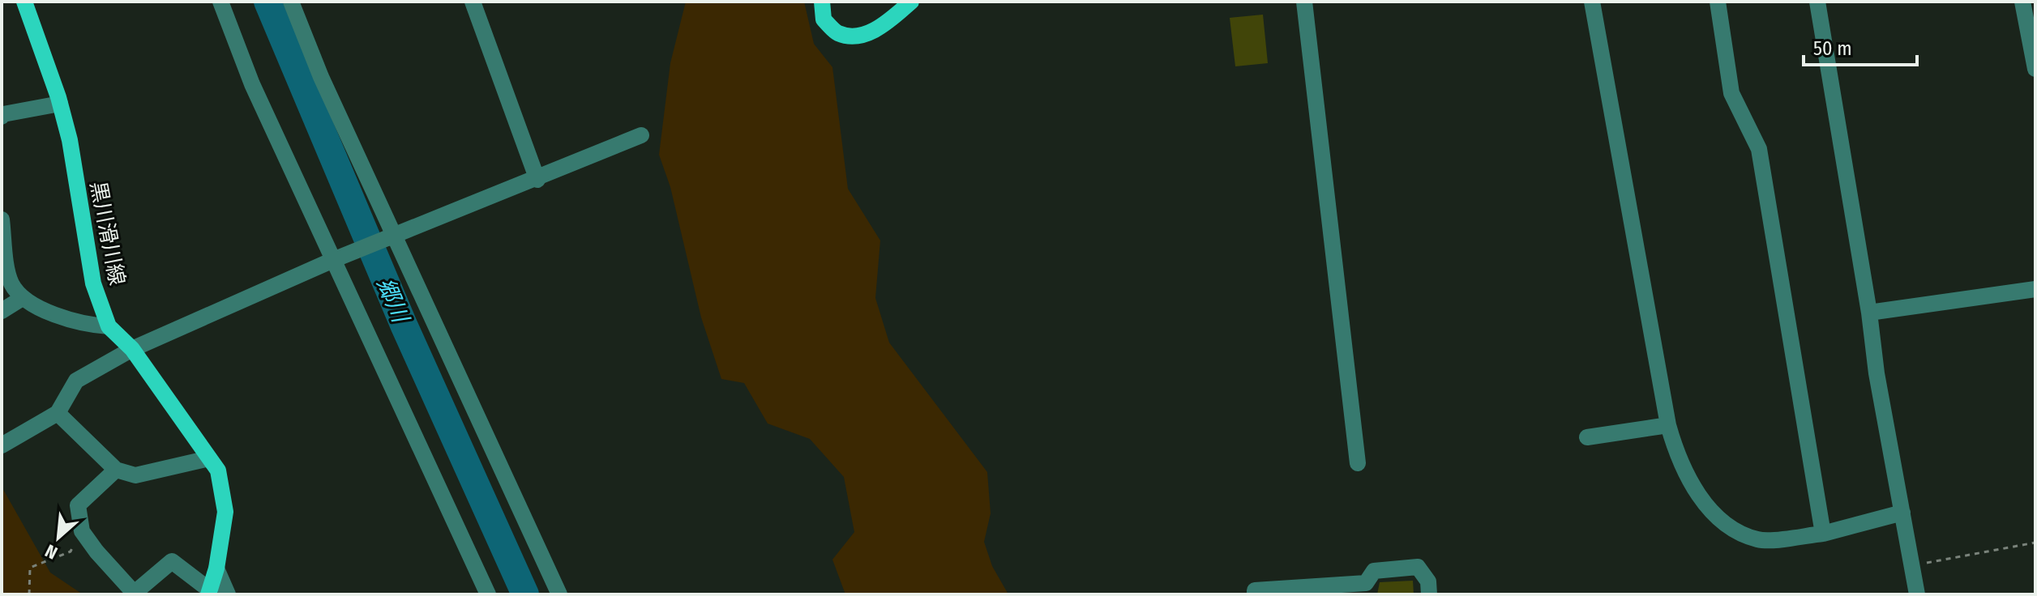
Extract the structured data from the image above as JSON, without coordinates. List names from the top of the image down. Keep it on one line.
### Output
{"streets":{"main road":["黒川滑川線"]},"water":["郷川"],"scale_bar":"50 m","north":"bottom left"}
